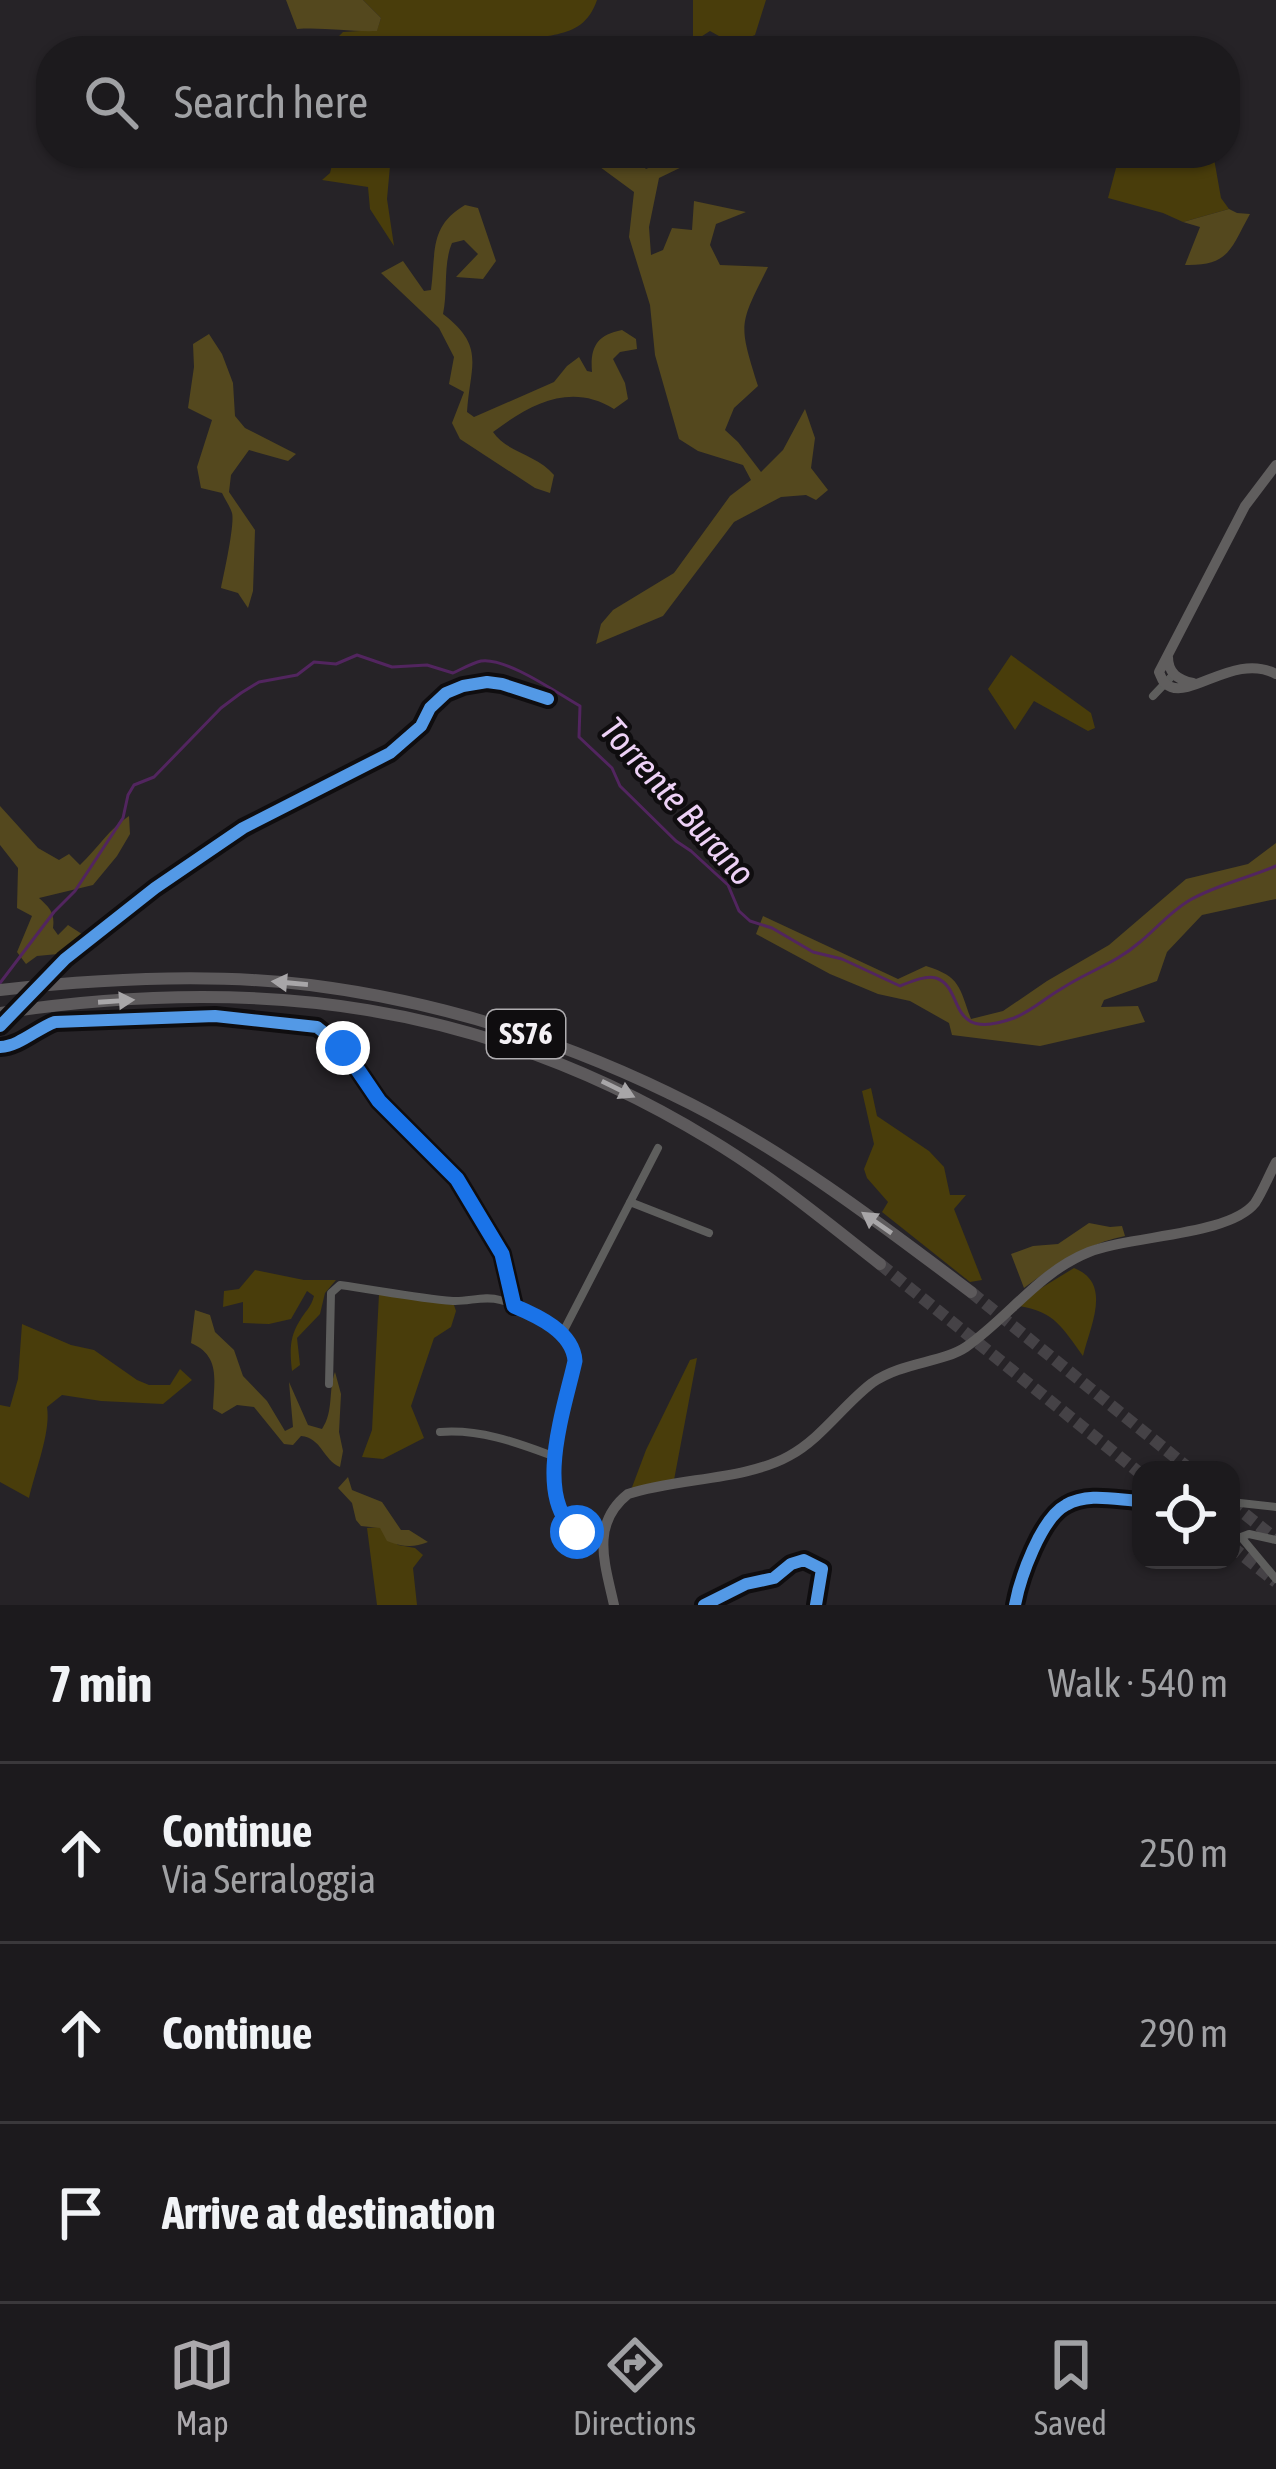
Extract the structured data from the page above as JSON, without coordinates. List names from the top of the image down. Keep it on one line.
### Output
{"streets":{"highway":["SS76"]},"water":["Torrente Burano"],"page":{"search":"Search here","heading":["7 min","Walk · 540 m"],"list":[["Continue","Via Serraloggia","250 m"],["Continue","290 m"],"Arrive at destination"],"nav":["Map","Directions","Saved"]}}
